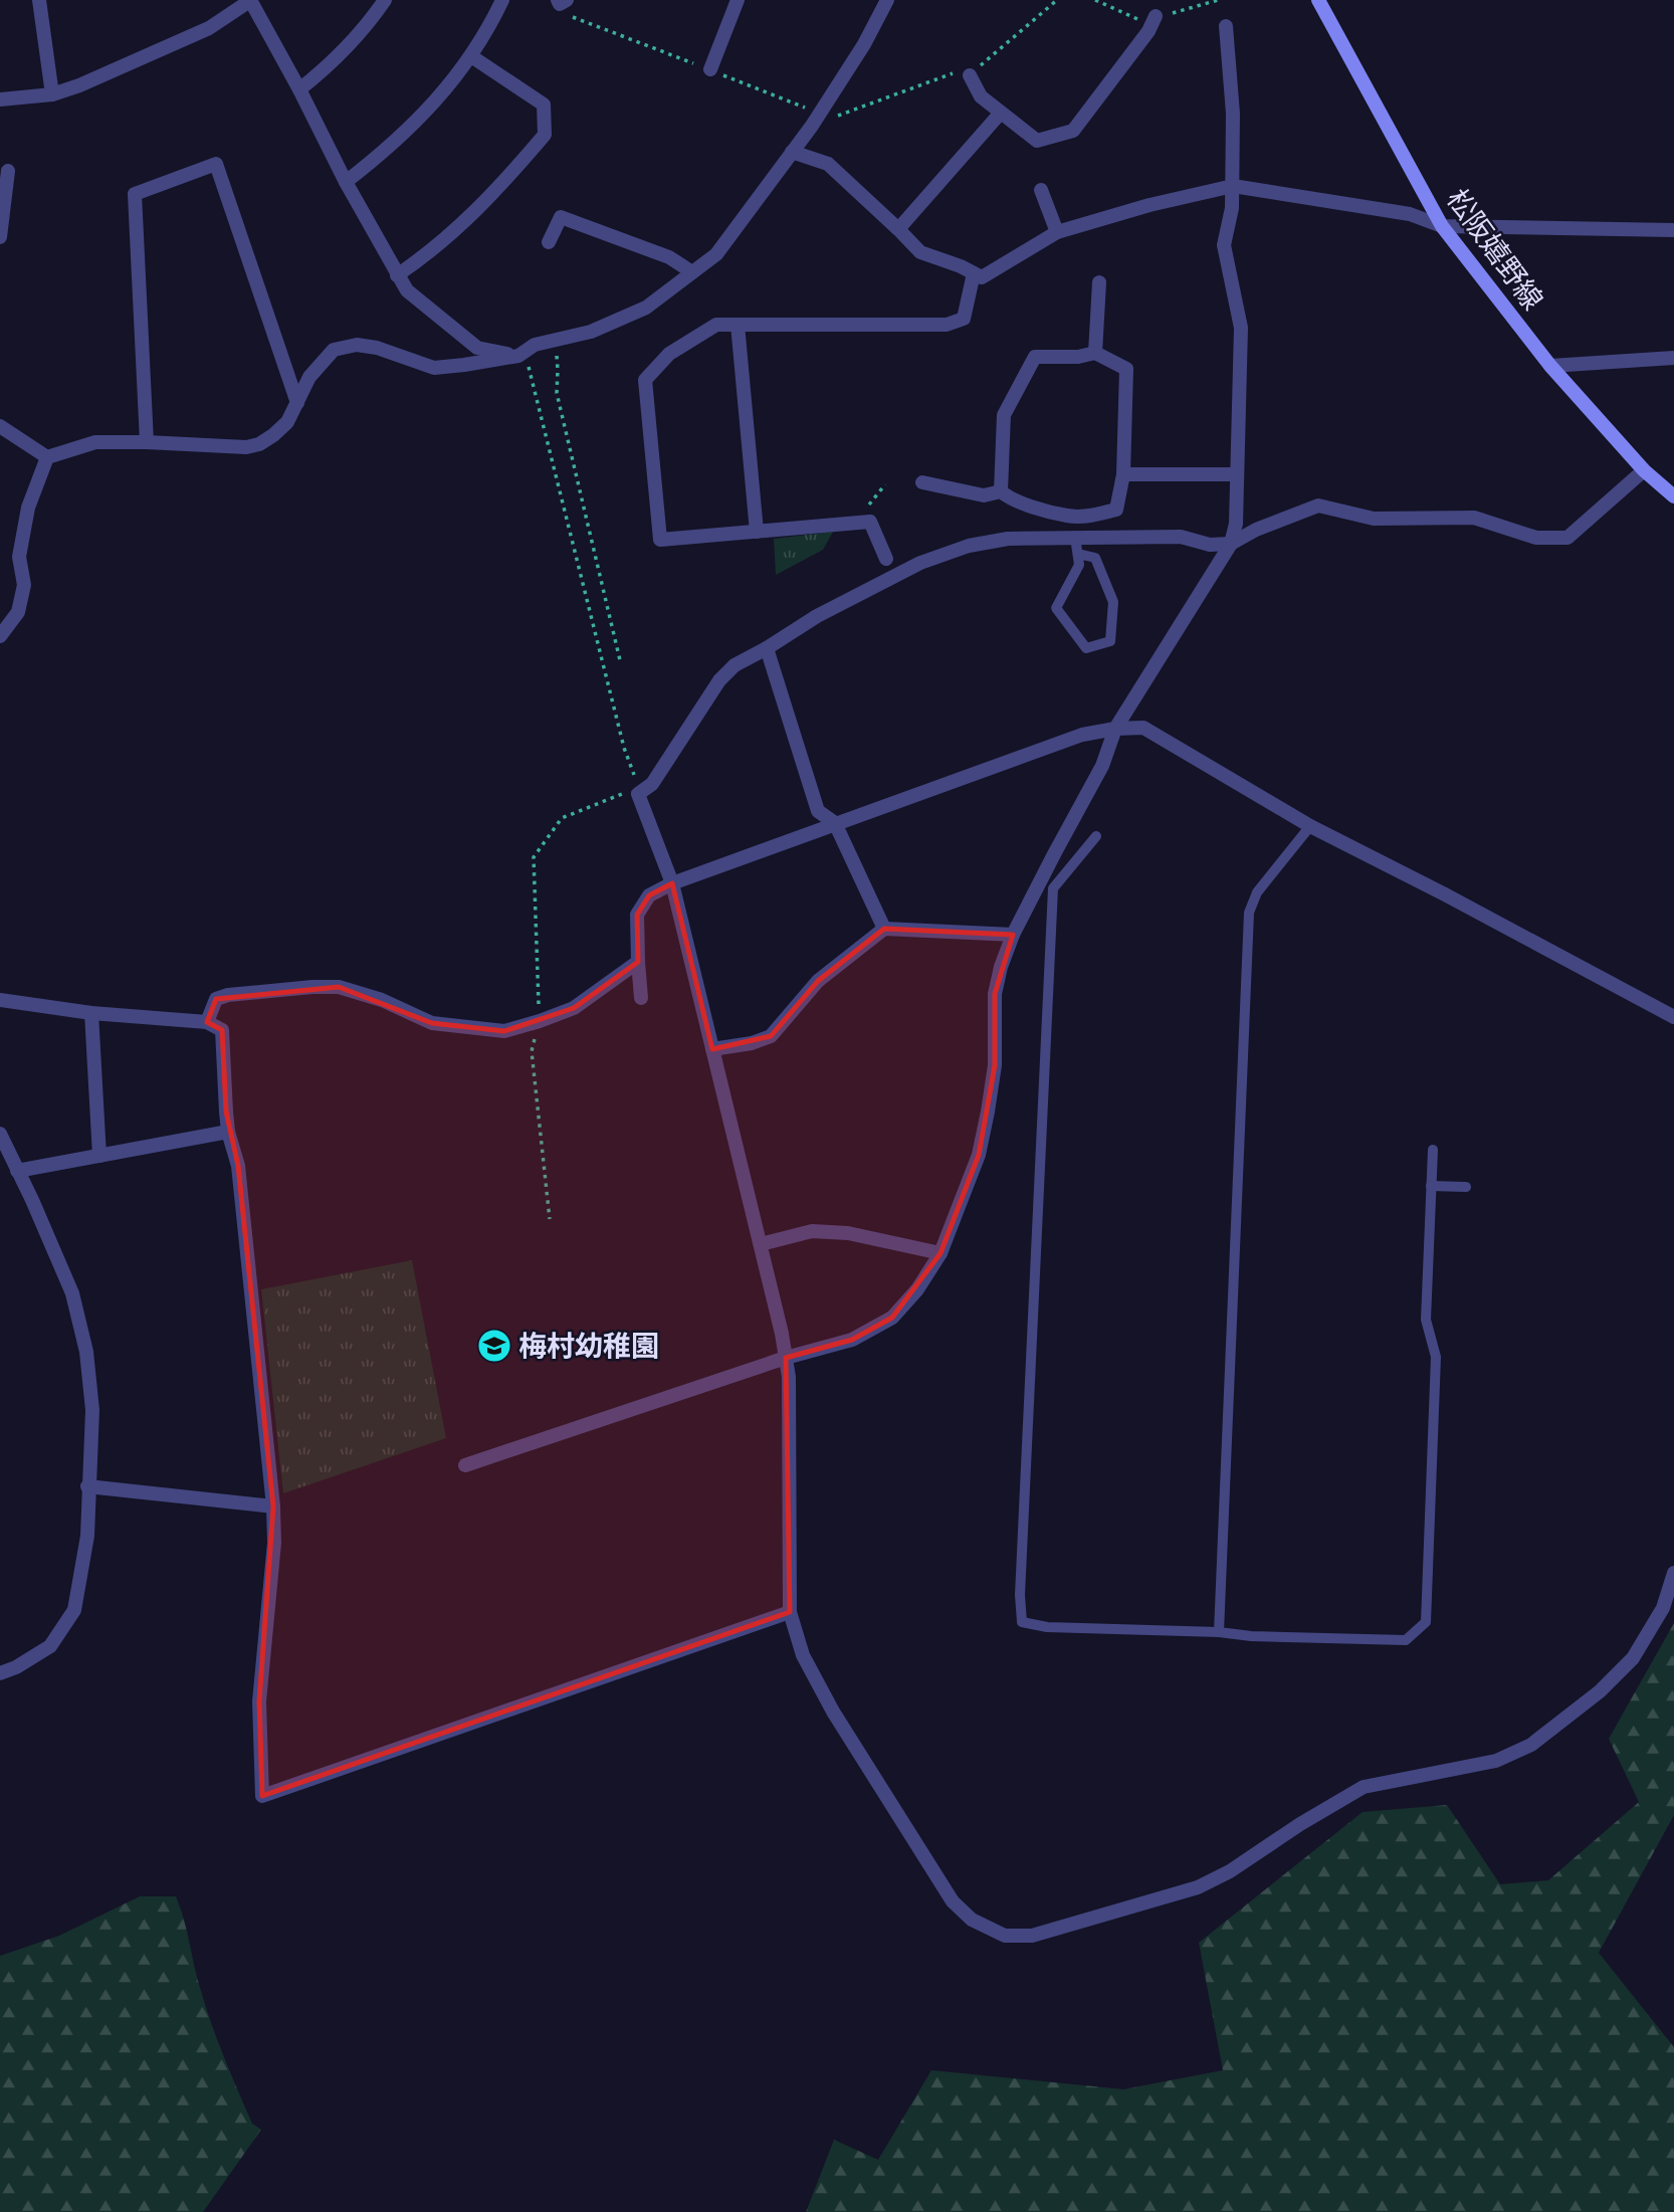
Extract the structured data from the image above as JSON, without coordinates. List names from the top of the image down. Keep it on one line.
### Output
{"streets":{"main road":["松阪嬉野線"]},"places":{"school or university":["梅村幼稚園"]}}
